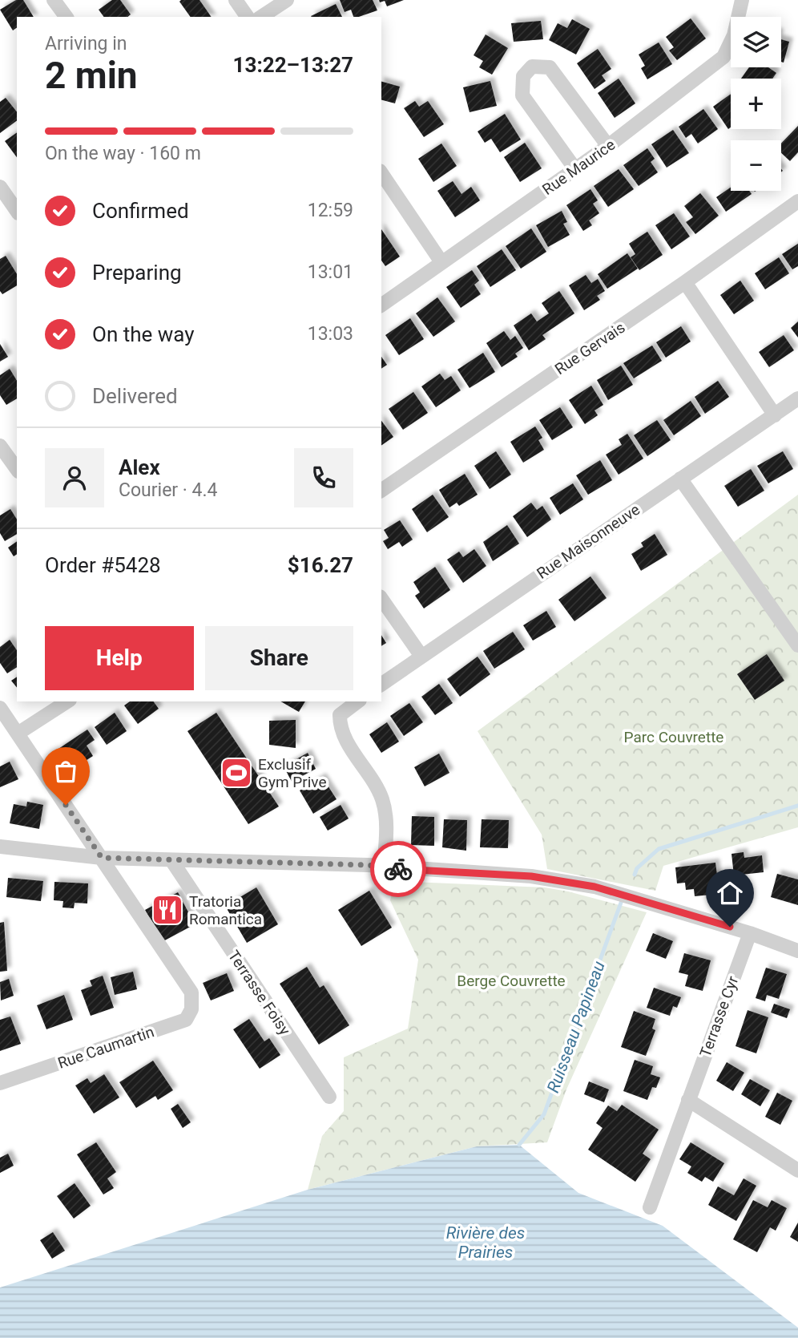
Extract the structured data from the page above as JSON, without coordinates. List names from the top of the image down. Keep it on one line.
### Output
{"streets":{"street":["Rue Maurice","Rue Gervais","Rue Maisonneuve","Terrasse Foisy","Terrasse Cyr","Rue Caumartin"]},"water":["Ruisseau Papineau","Rivière des Prairies"],"parks":["Parc Couvrette","Berge Couvrette"],"places":{"sports":["Exclusif Gym Prive"],"restaurant":["Tratoria Romantica"]},"page":{"map_buttons":["+","−"],"heading":["2 min","Arriving in","13:22–13:27"],"panel":["Alex","Courier · 4.4","Order #5428","$16.27"],"bar":"On the way · 160 m","list":[["Confirmed","12:59"],["Preparing","13:01"],["On the way","13:03"],"Delivered"],"buttons":["Help","Share"]}}
